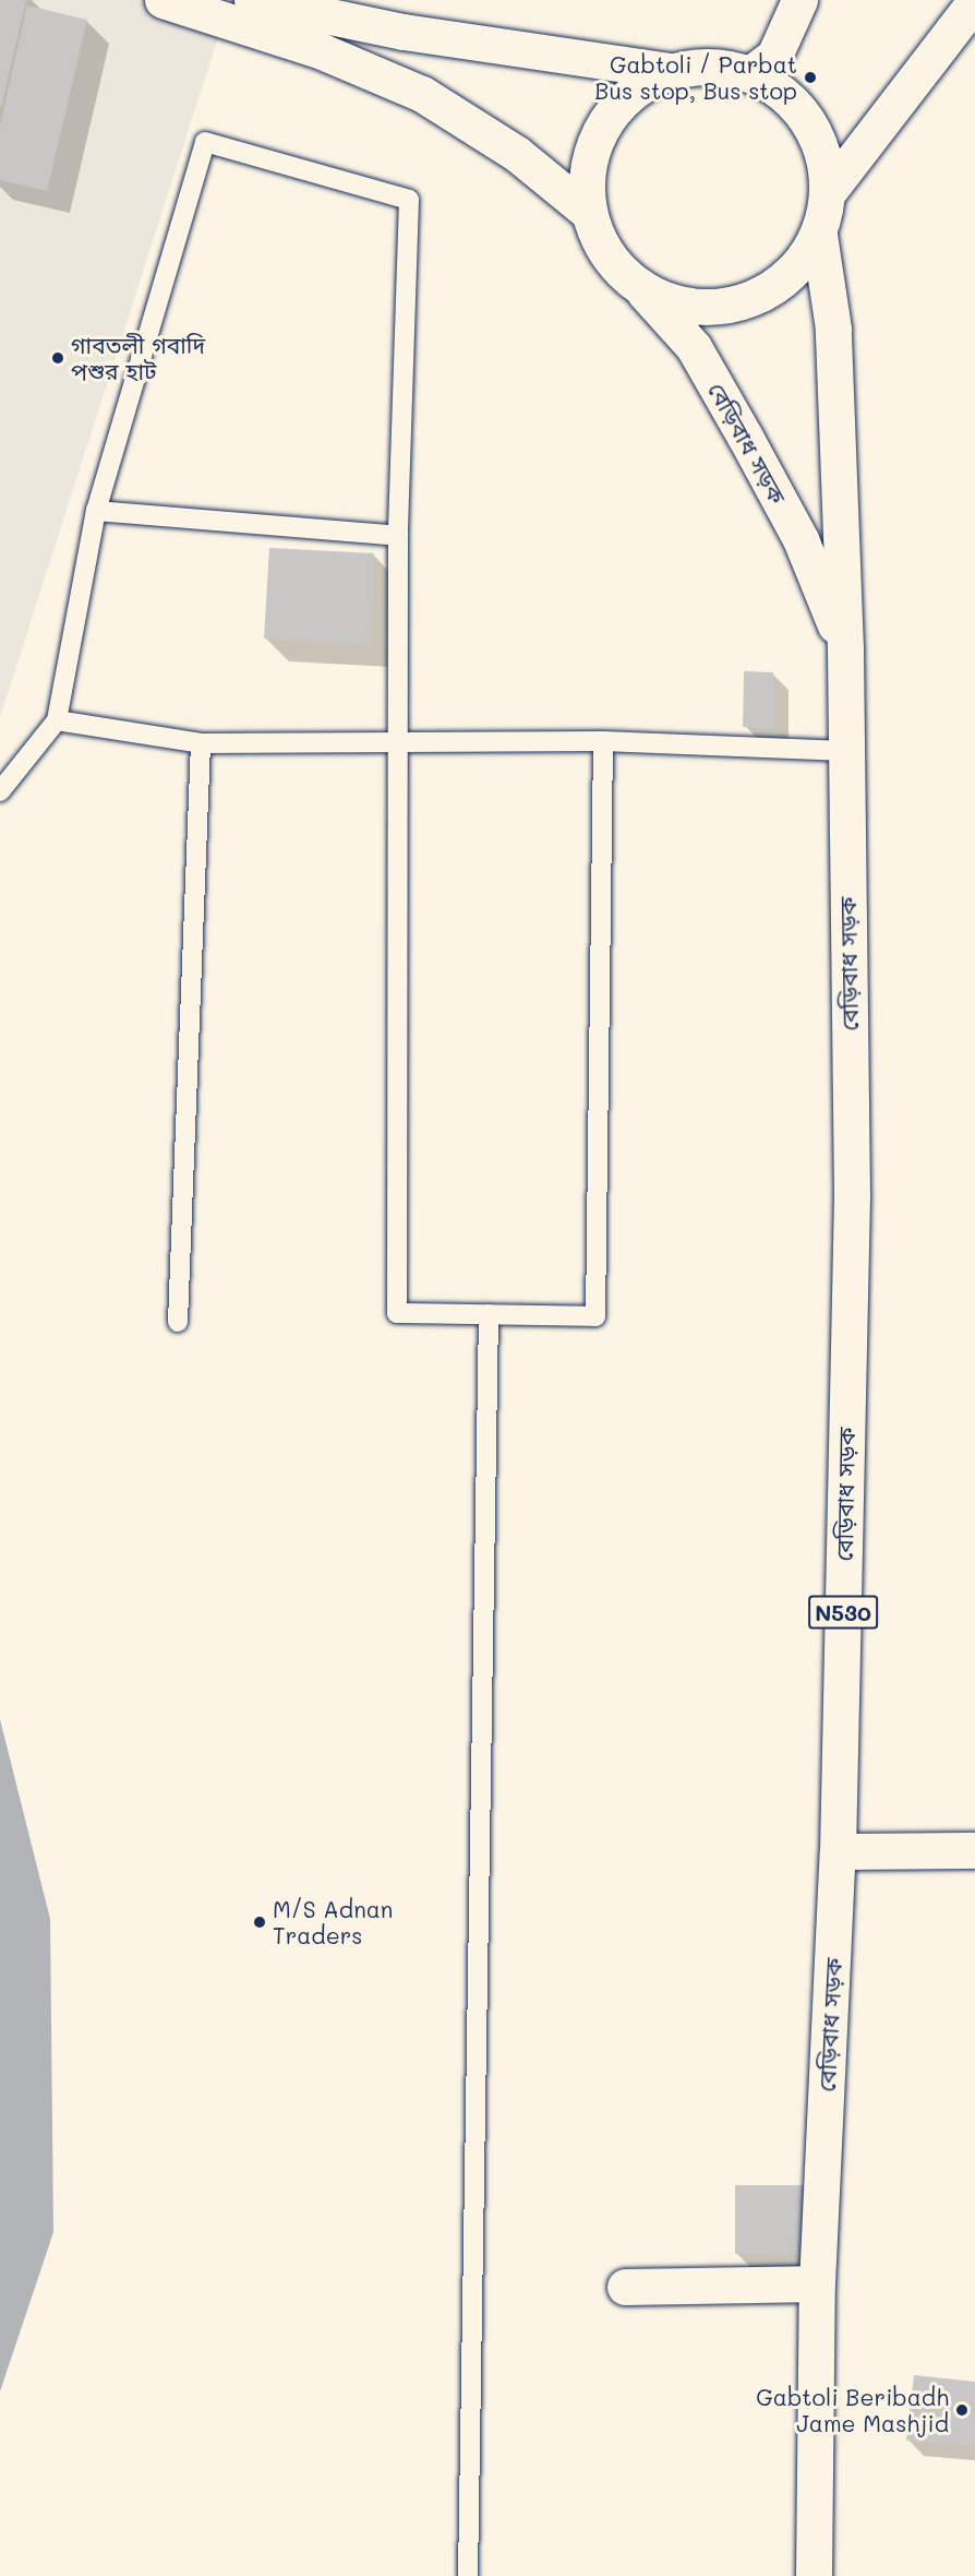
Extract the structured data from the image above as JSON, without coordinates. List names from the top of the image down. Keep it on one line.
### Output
{"streets":{"main road":["বেড়িবাধ সড়ক","N530"]},"places":["Gabtoli / Parbat Bus stop, Bus stop","গাবতলী গবাদি পশুর হাট","M/S Adnan Traders","Gabtoli Beribadh Jame Mashjid"]}
